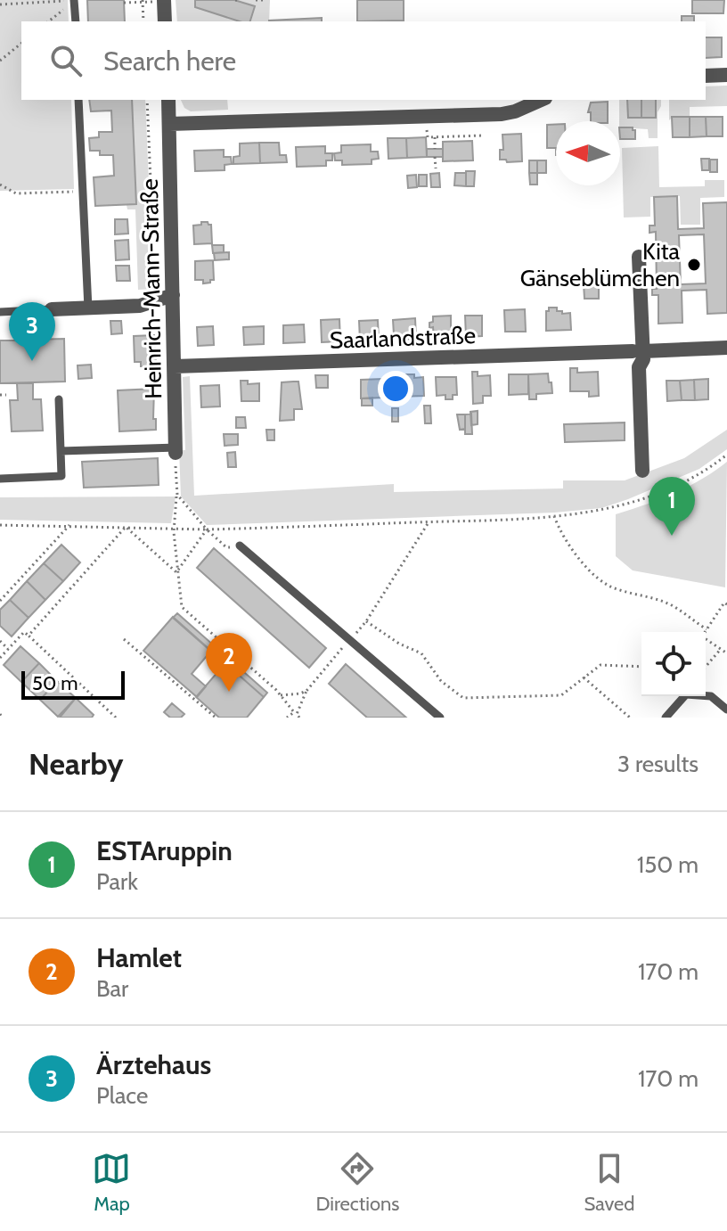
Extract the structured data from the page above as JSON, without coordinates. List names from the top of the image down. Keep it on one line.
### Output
{"streets":{"street":["Heinrich-Mann-Straße","Saarlandstraße"]},"crossings":[["Heinrich-Mann-Straße","Saarlandstraße"]],"places":["Kita Gänseblümchen"],"scale_bar":"50 m","north":"left","page":{"search":"Search here","pins":["3","1","2"],"scale":"50 m","heading":["Nearby","3 results"],"list":[{"mark":"1","name":"ESTAruppin","note":"Park","value":"150 m"},{"mark":"2","name":"Hamlet","note":"Bar","value":"170 m"},{"mark":"3","name":"Ärztehaus","note":"Place","value":"170 m"}],"nav":["Map","Directions","Saved"]}}
